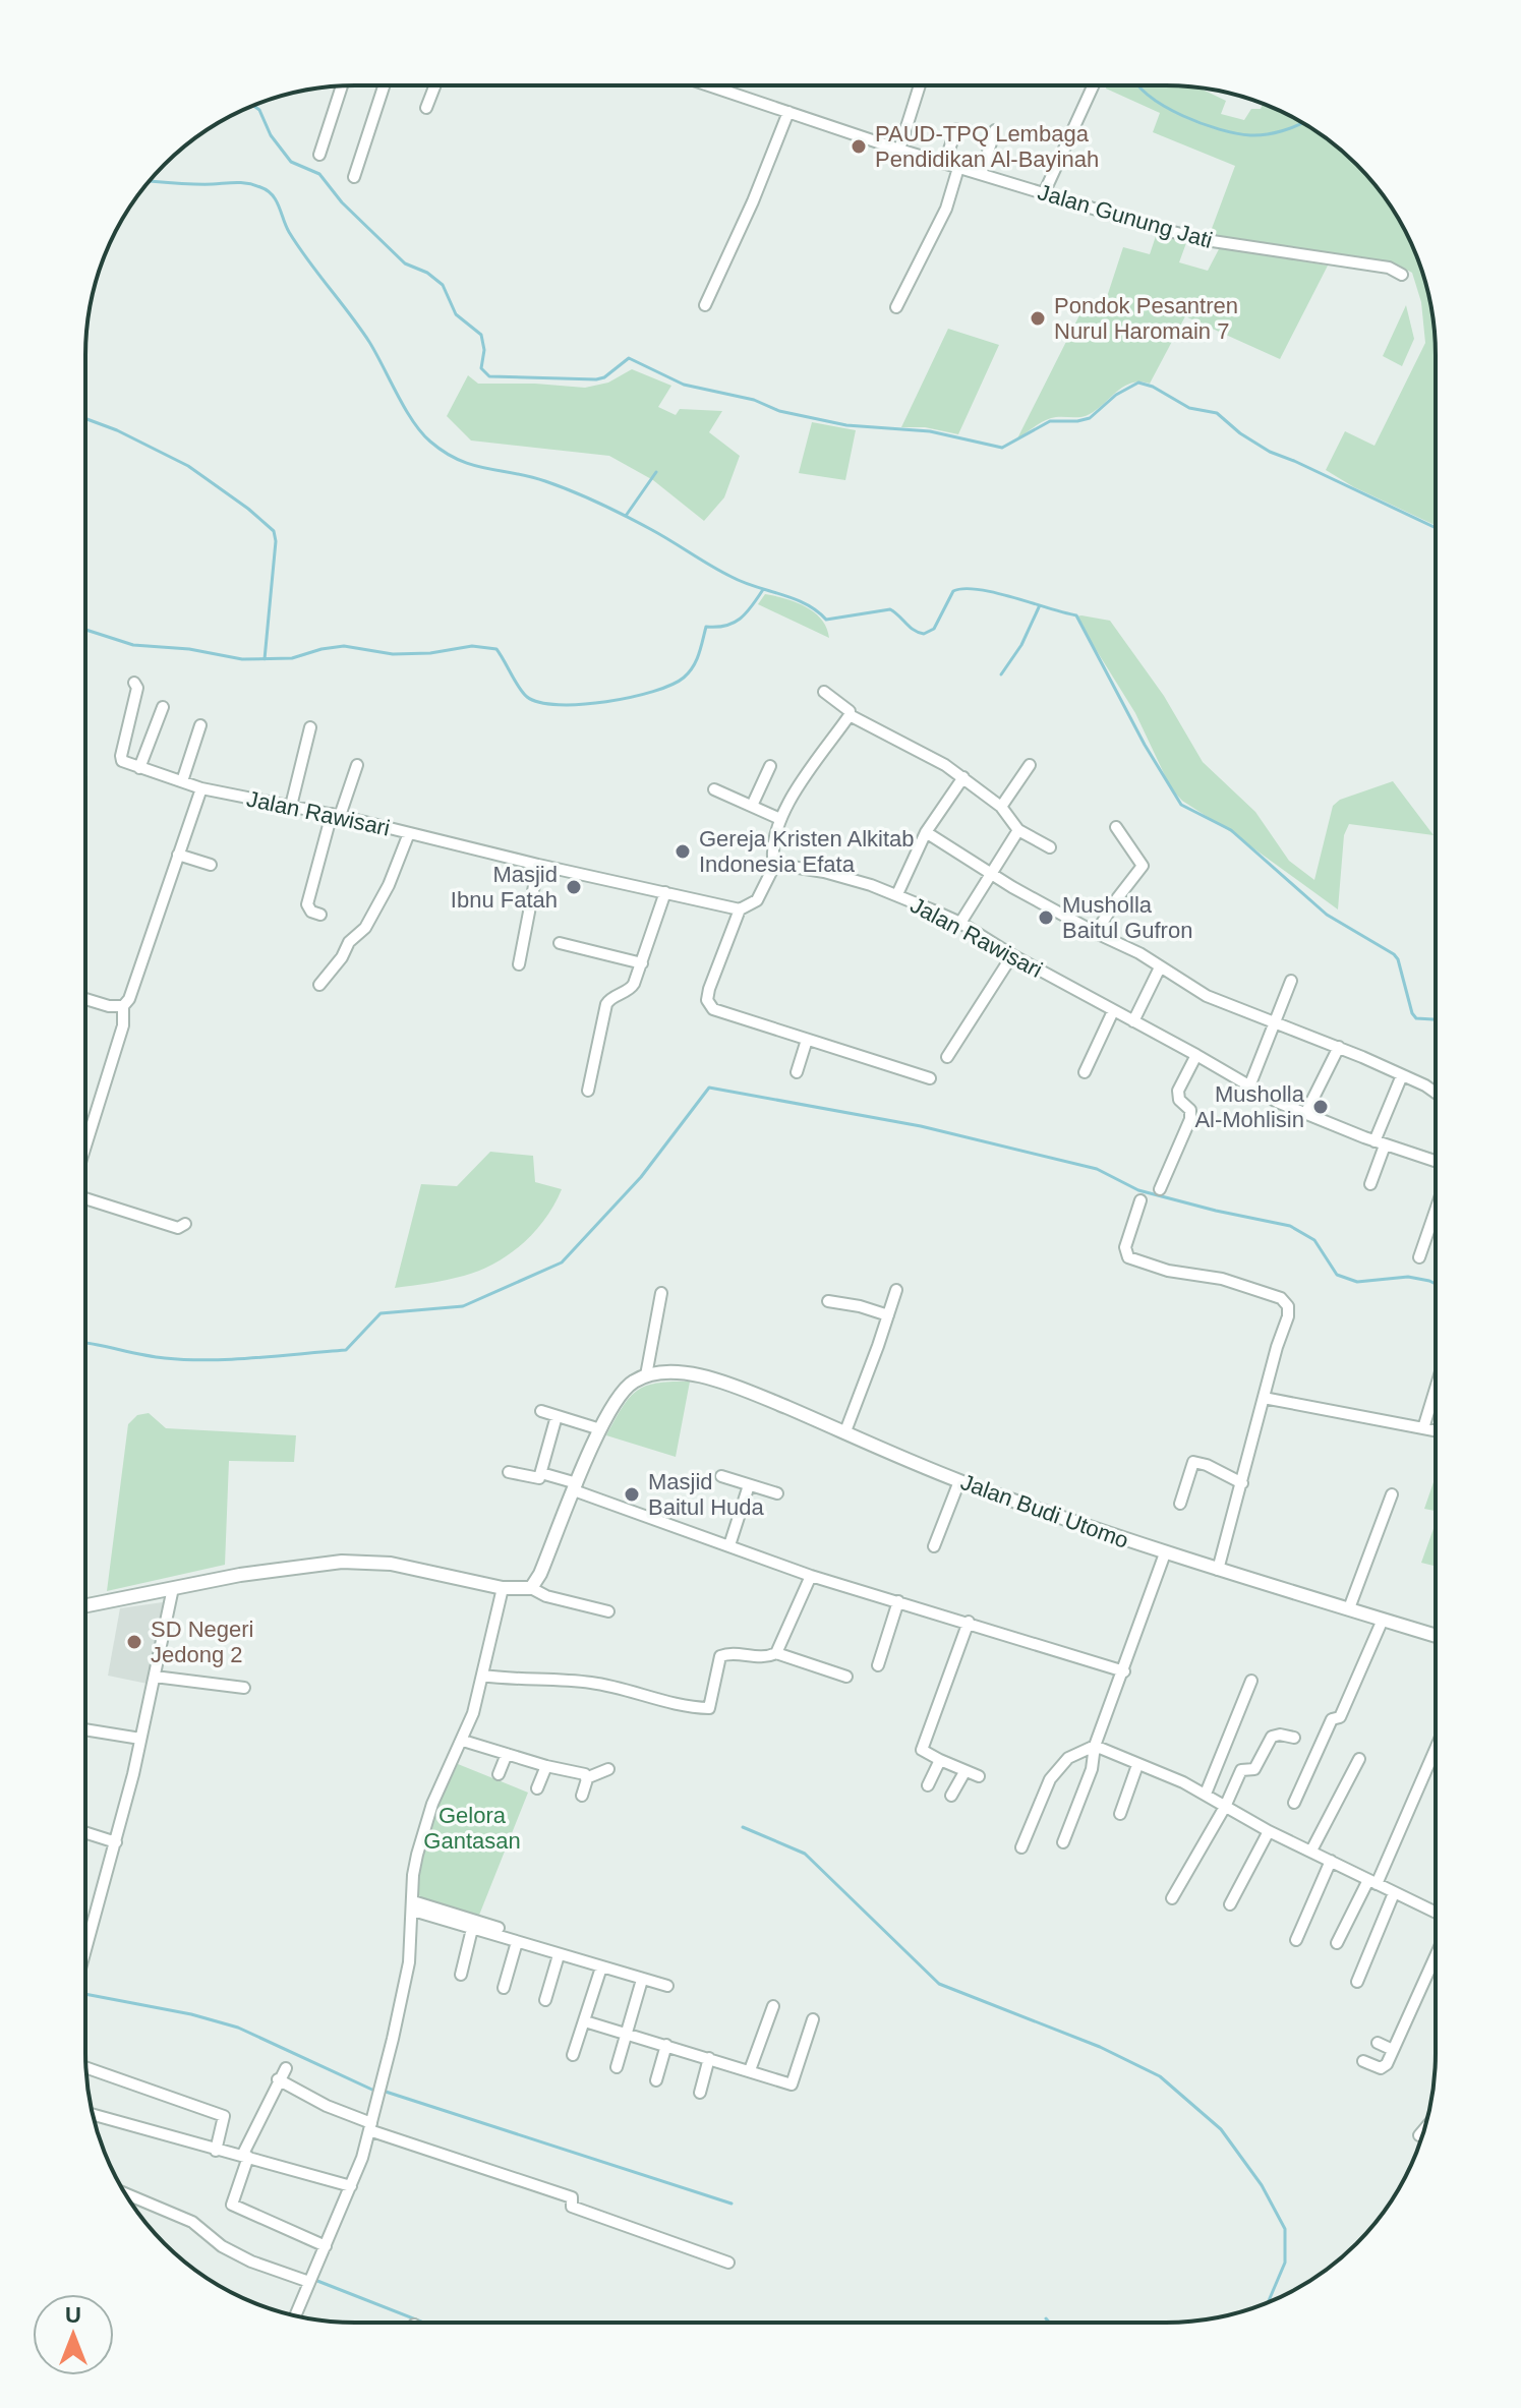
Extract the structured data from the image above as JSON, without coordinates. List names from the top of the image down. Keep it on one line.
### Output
{"streets":{"street":["Jalan Gunung Jati","Jalan Rawisari","Jalan Budi Utomo"]},"parks":["Gelora Gantasan"],"places":["PAUD-TPQ Lembaga Pendidikan Al-Bayinah","Pondok Pesantren Nurul Haromain 7","Gereja Kristen Alkitab Indonesia Efata","Masjid Ibnu Fatah","Musholla Baitul Gufron","Musholla Al-Mohlisin","Masjid Baitul Huda","SD Negeri Jedong 2"],"north":"top"}
